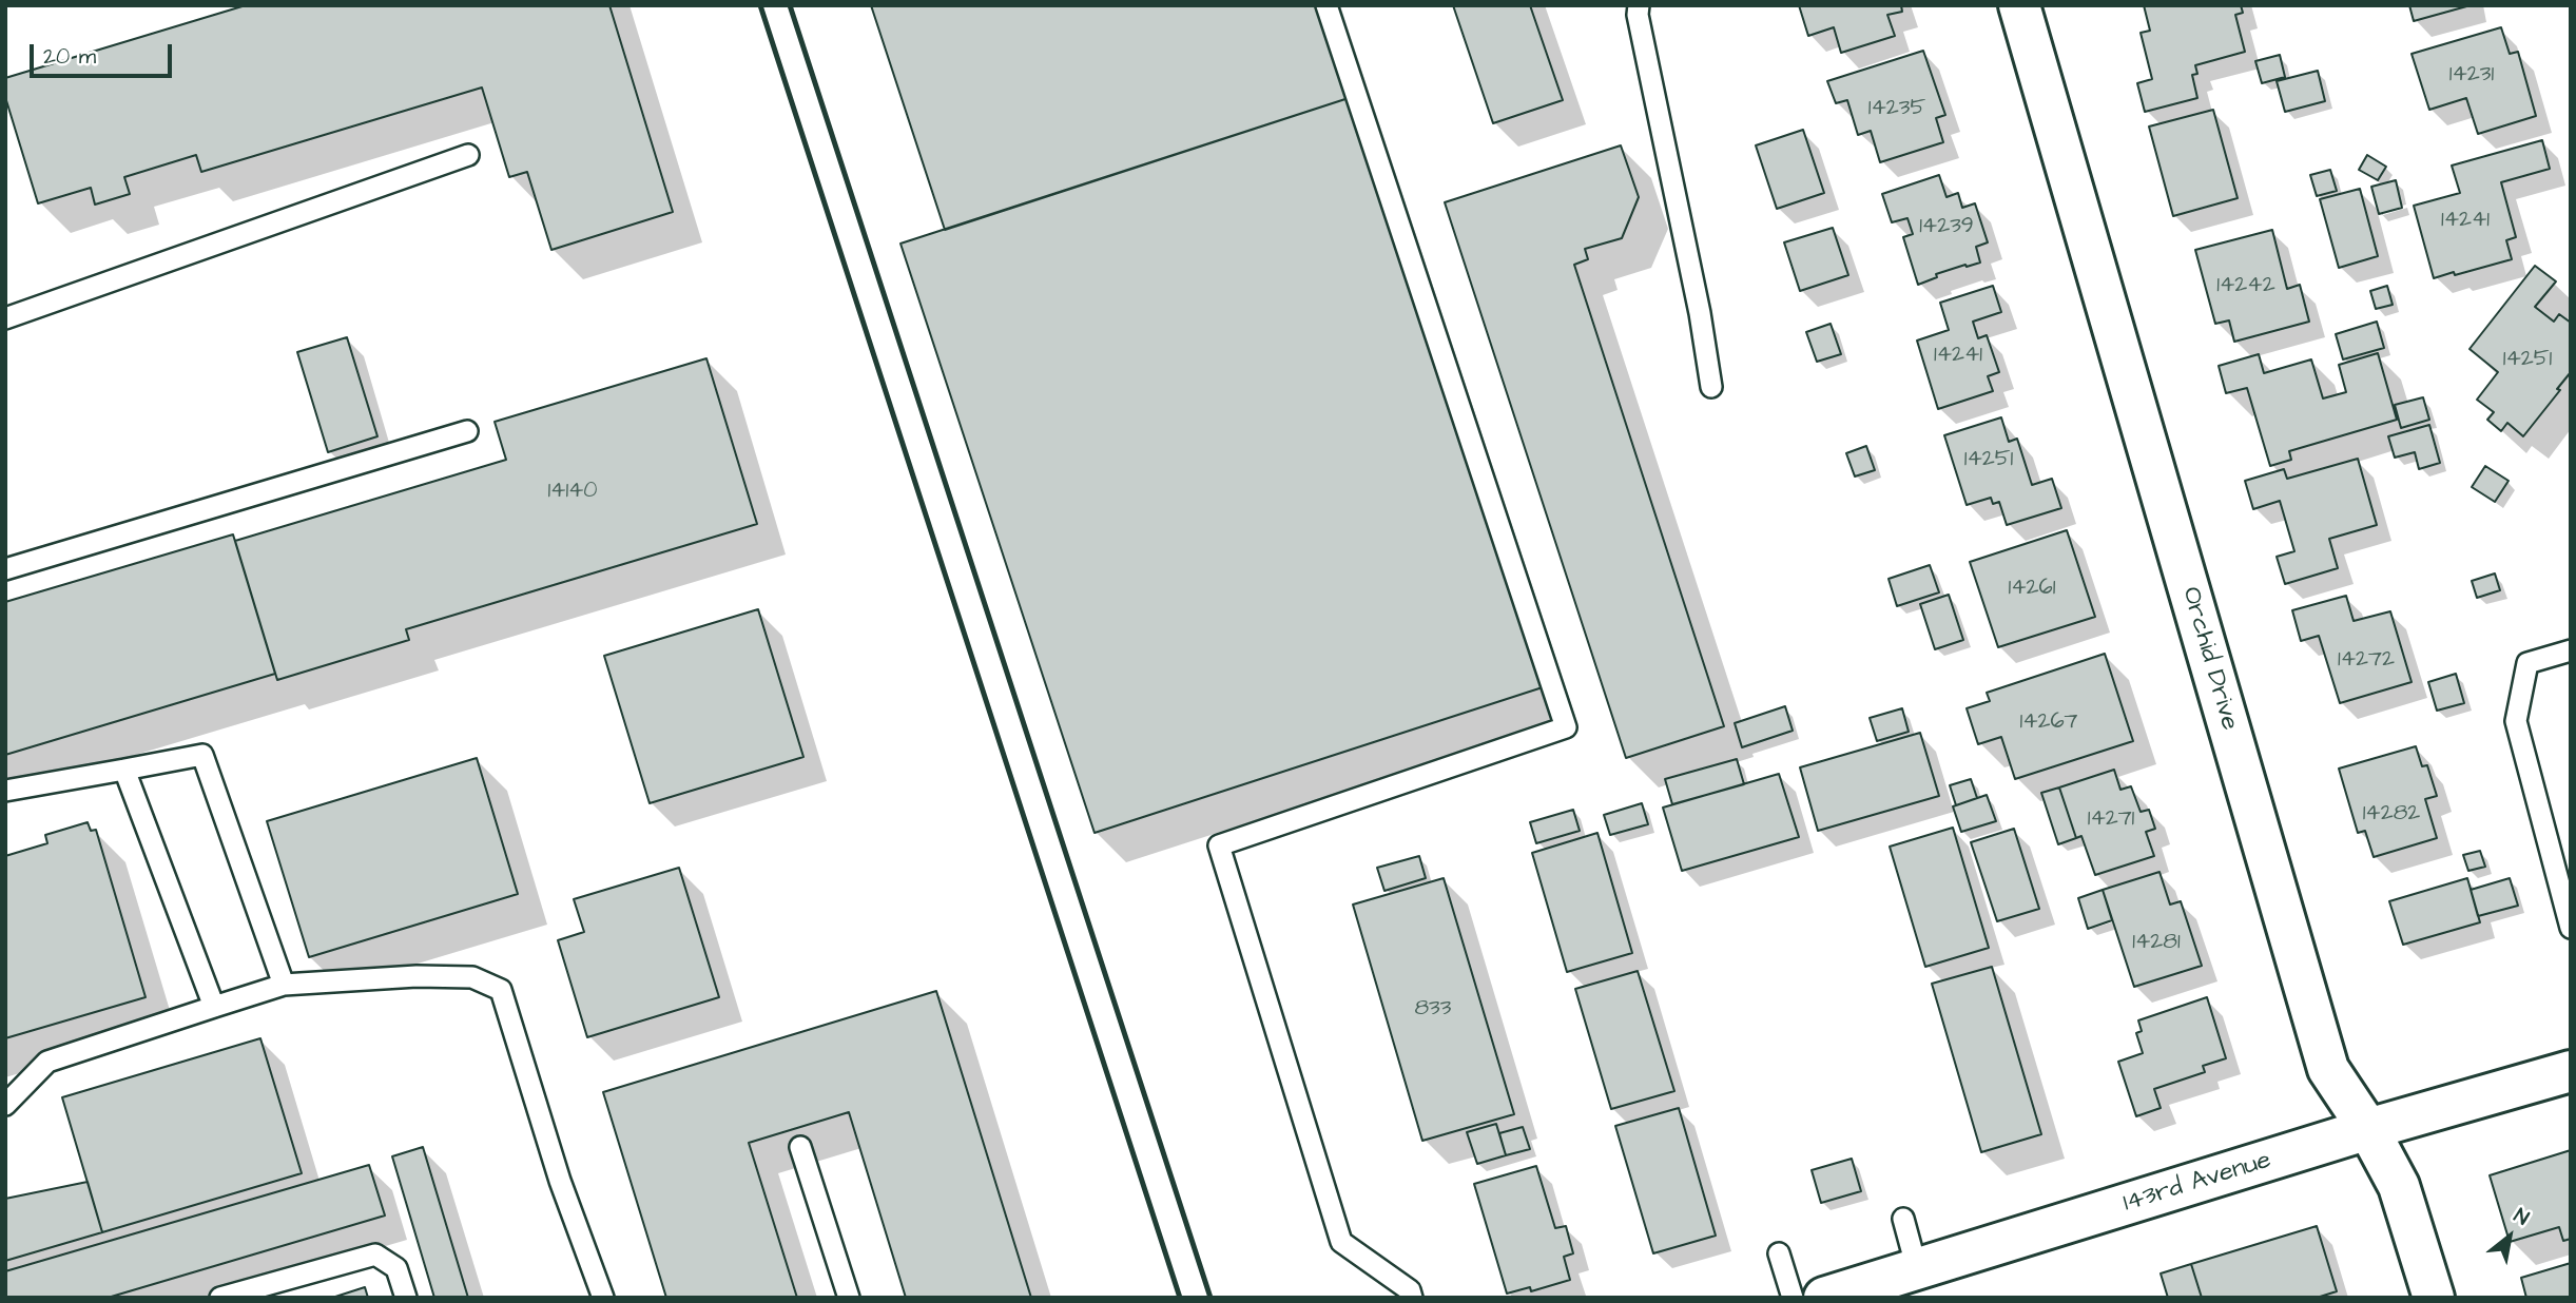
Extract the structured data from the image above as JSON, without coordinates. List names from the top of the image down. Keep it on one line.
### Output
{"streets":{"street":["Orchid Drive","143rd Avenue"]},"crossings":[["Orchid Drive","143rd Avenue"]],"house_numbers":["14231","14235","14241","14239","14242","14241","14251","14251","14140","14261","14272","14267","14282","14271","14281","833"],"scale_bar":"20 m","north":"top right"}
